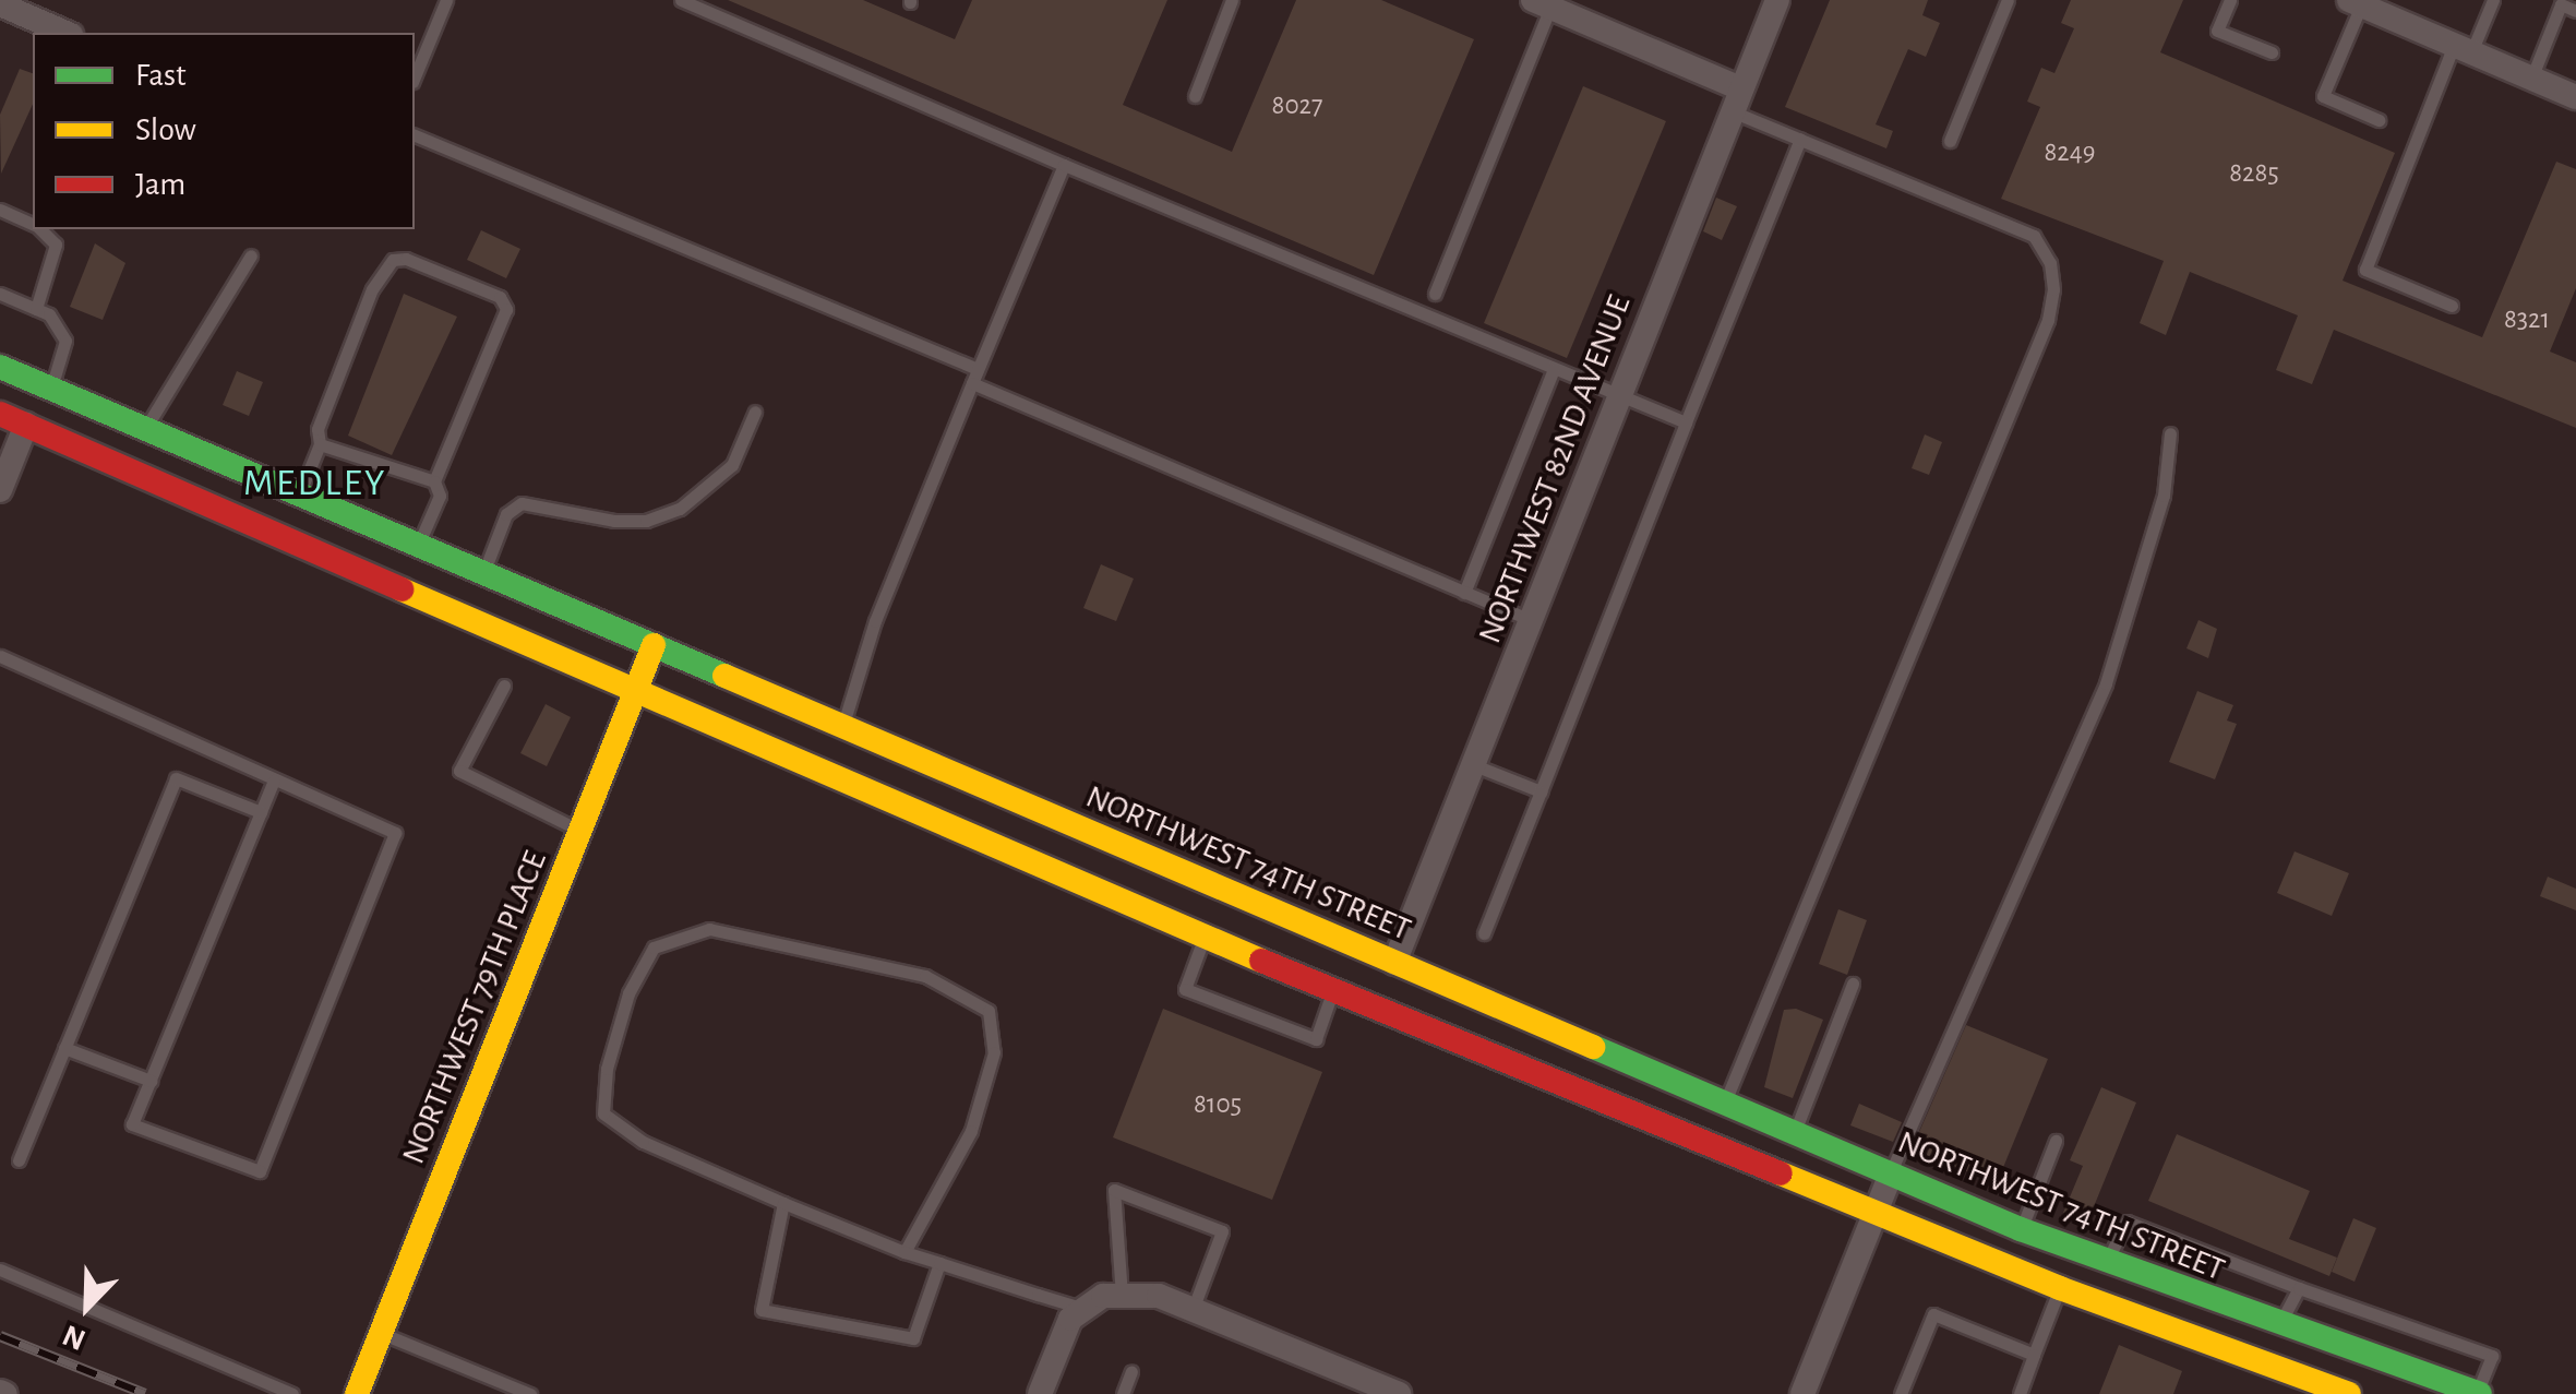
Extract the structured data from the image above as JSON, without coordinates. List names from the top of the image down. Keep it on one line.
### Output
{"streets":{"main road":["NORTHWEST 74TH STREET","NORTHWEST 79TH PLACE"],"street":["NORTHWEST 82ND AVENUE"]},"crossings":[["NORTHWEST 82ND AVENUE","NORTHWEST 74TH STREET"],["NORTHWEST 74TH STREET","NORTHWEST 79TH PLACE"]],"districts":["MEDLEY"],"house_numbers":["8027","8249","8285","8321","8105"],"legend":["Fast","Slow","Jam"],"north":"bottom left"}
